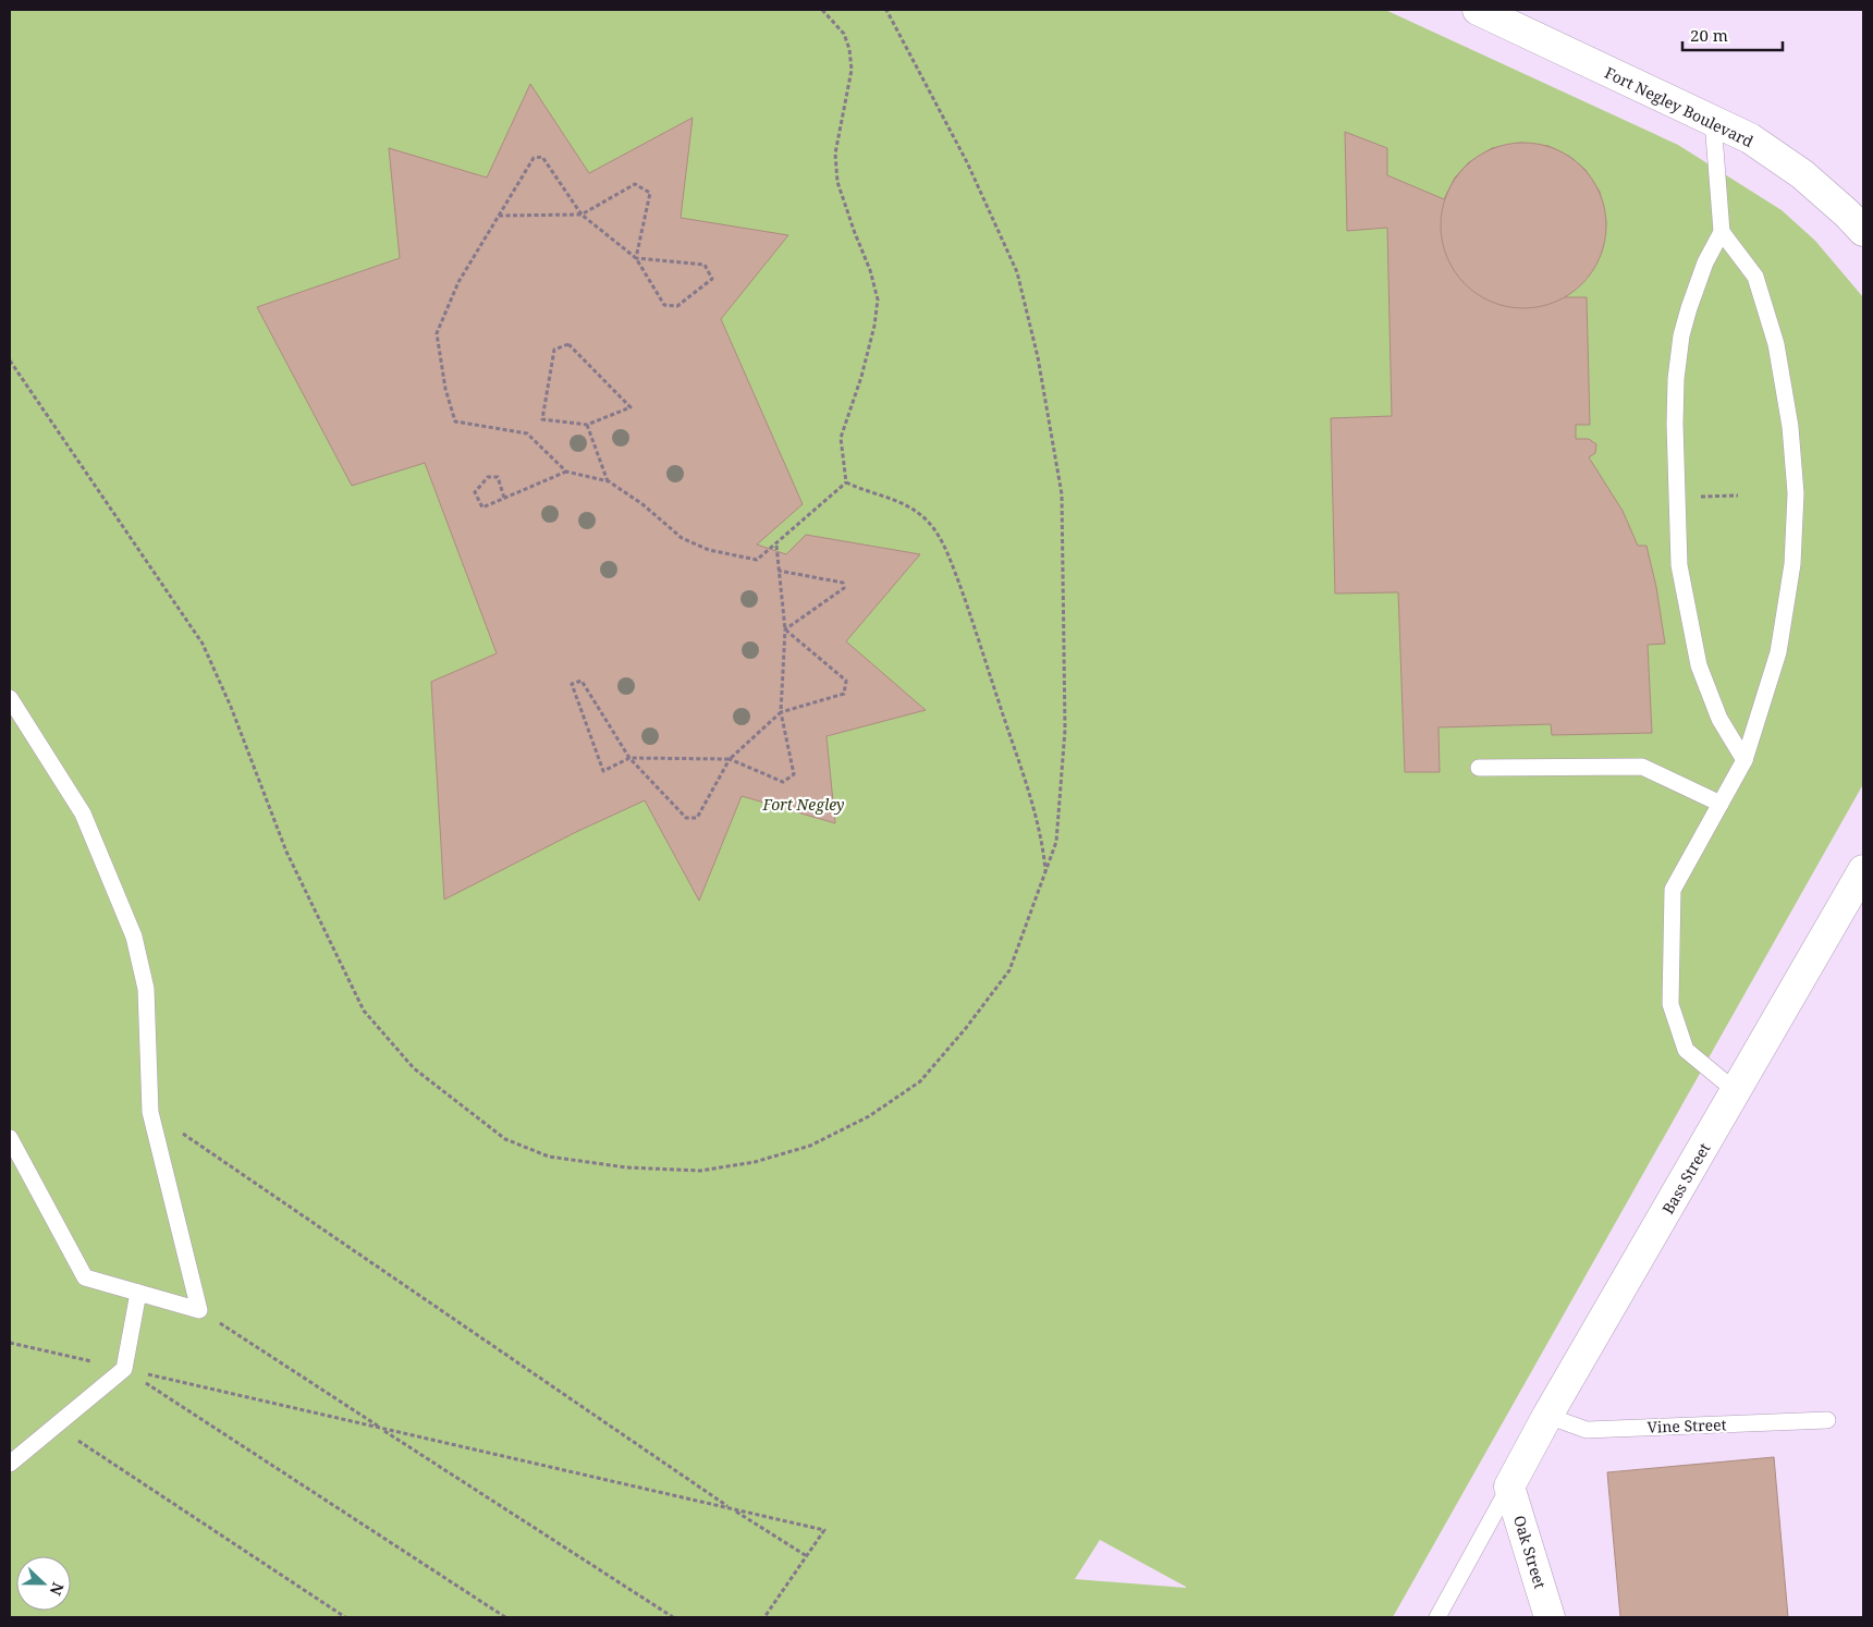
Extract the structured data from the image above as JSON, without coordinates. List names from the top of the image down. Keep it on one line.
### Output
{"streets":{"street":["Fort Negley Boulevard","Bass Street","Oak Street"],"lane":["Vine Street"]},"crossings":[["Bass Street","Vine Street"],["Bass Street","Oak Street"]],"parks":["Fort Negley"],"scale_bar":"20 m","north":"right"}
